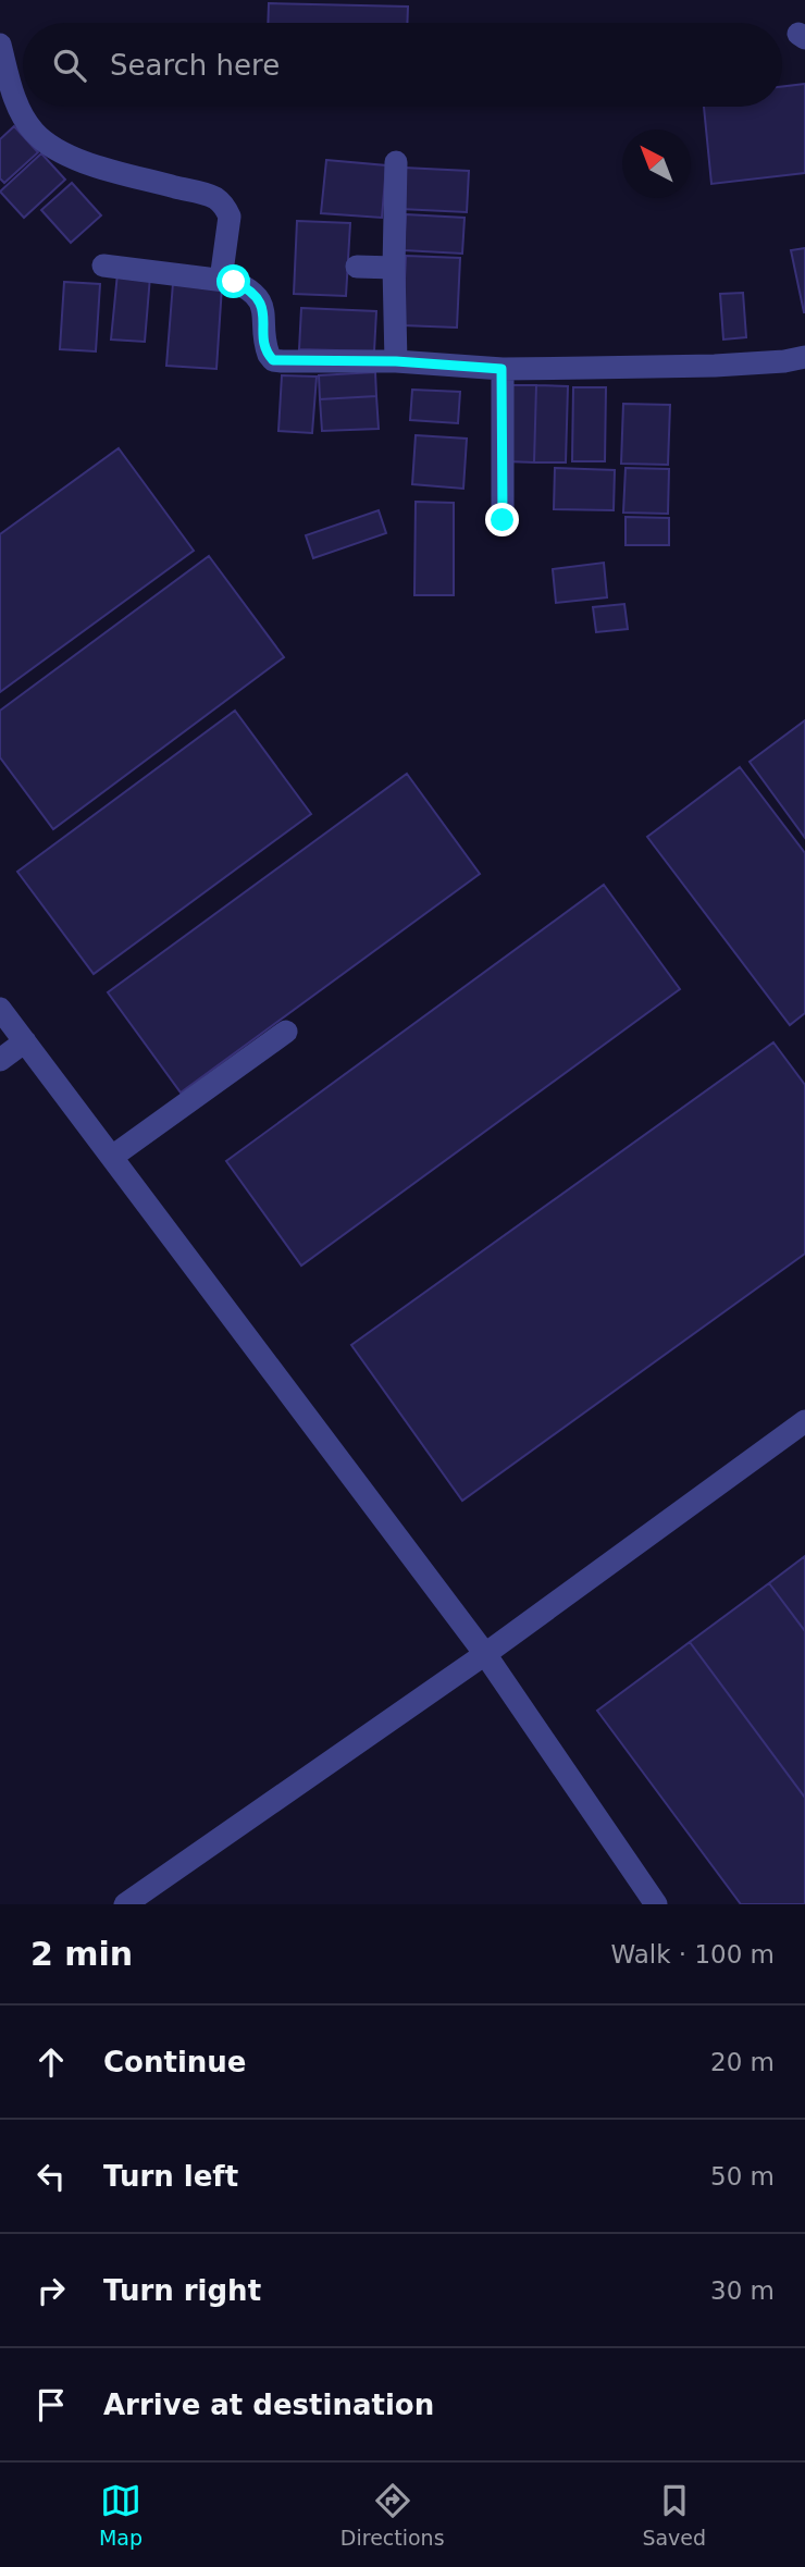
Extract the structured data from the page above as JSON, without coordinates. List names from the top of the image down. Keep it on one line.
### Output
{"north":"top left","page":{"search":"Search here","heading":["2 min","Walk · 100 m"],"list":[["Continue","20 m"],["Turn left","50 m"],["Turn right","30 m"],"Arrive at destination"],"nav":["Map","Directions","Saved"]}}
